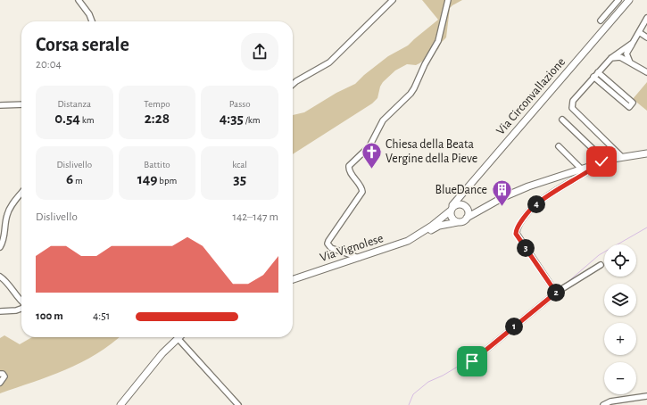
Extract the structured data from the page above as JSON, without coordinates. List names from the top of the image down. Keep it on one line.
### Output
{"streets":{"main road":["Via Circonvallazione","Via Vignolese"]},"crossings":[["Via Circonvallazione","Via Vignolese"]],"places":{"church":["Chiesa della Beata Vergine della Pieve"],"building":["BlueDance"]},"page":{"heading":["Corsa serale","20:04"],"stats":[["Distanza","0.54 km"],["Tempo","2:28"],["Passo","4:35 /km"],["Dislivello","6 m"],["Battito","149 bpm"],["kcal","35"]],"pins":["4","3","2","1"],"chart":["Dislivello","142–147 m"],"map_buttons":["+","−"],"list":[{"name":"100 m","note":"4:51"}]}}
